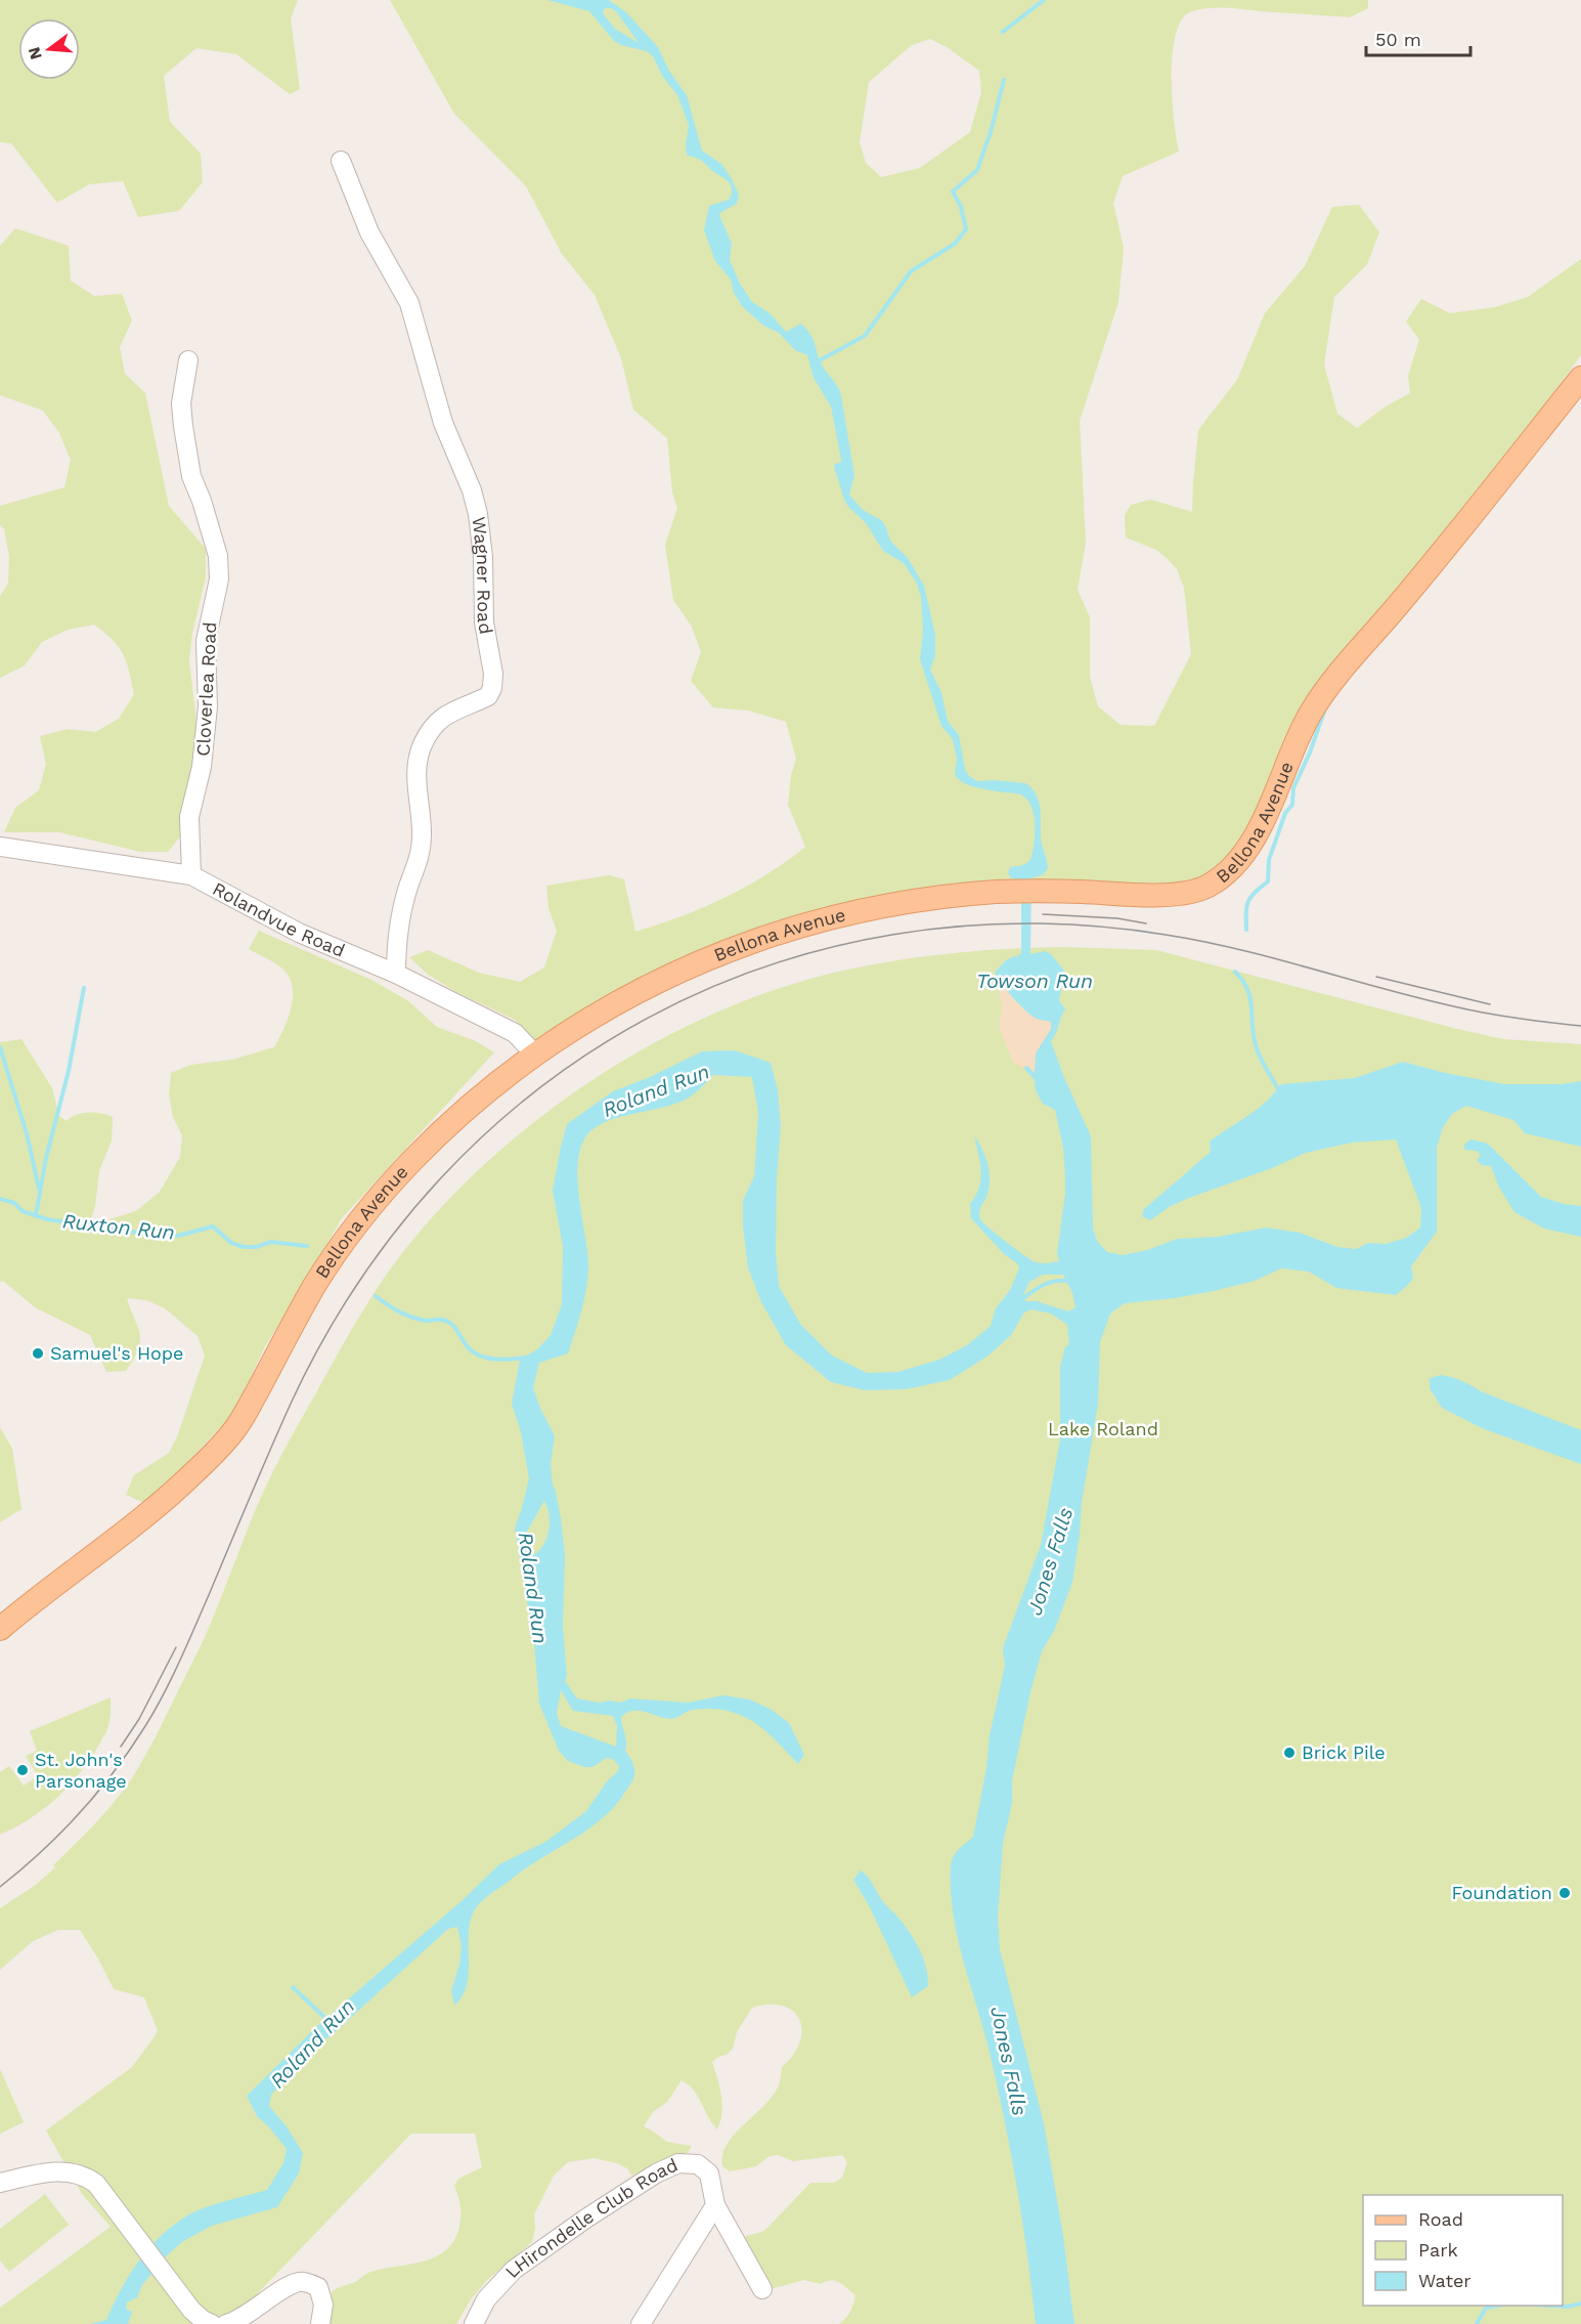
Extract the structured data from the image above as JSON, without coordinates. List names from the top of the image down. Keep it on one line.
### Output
{"streets":{"main road":["Bellona Avenue"],"street":["Wagner Road","Cloverlea Road","Rolandvue Road","LHirondelle Club Road"]},"crossings":[["Wagner Road","Rolandvue Road"],["Cloverlea Road","Rolandvue Road"],["Bellona Avenue","Rolandvue Road"]],"water":["Towson Run","Roland Run","Ruxton Run","Jones Falls"],"parks":["Lake Roland"],"places":["Samuel's Hope","Brick Pile","St. John's Parsonage","Foundation"],"legend":["Road","Park","Water"],"scale_bar":"50 m","north":"left"}
